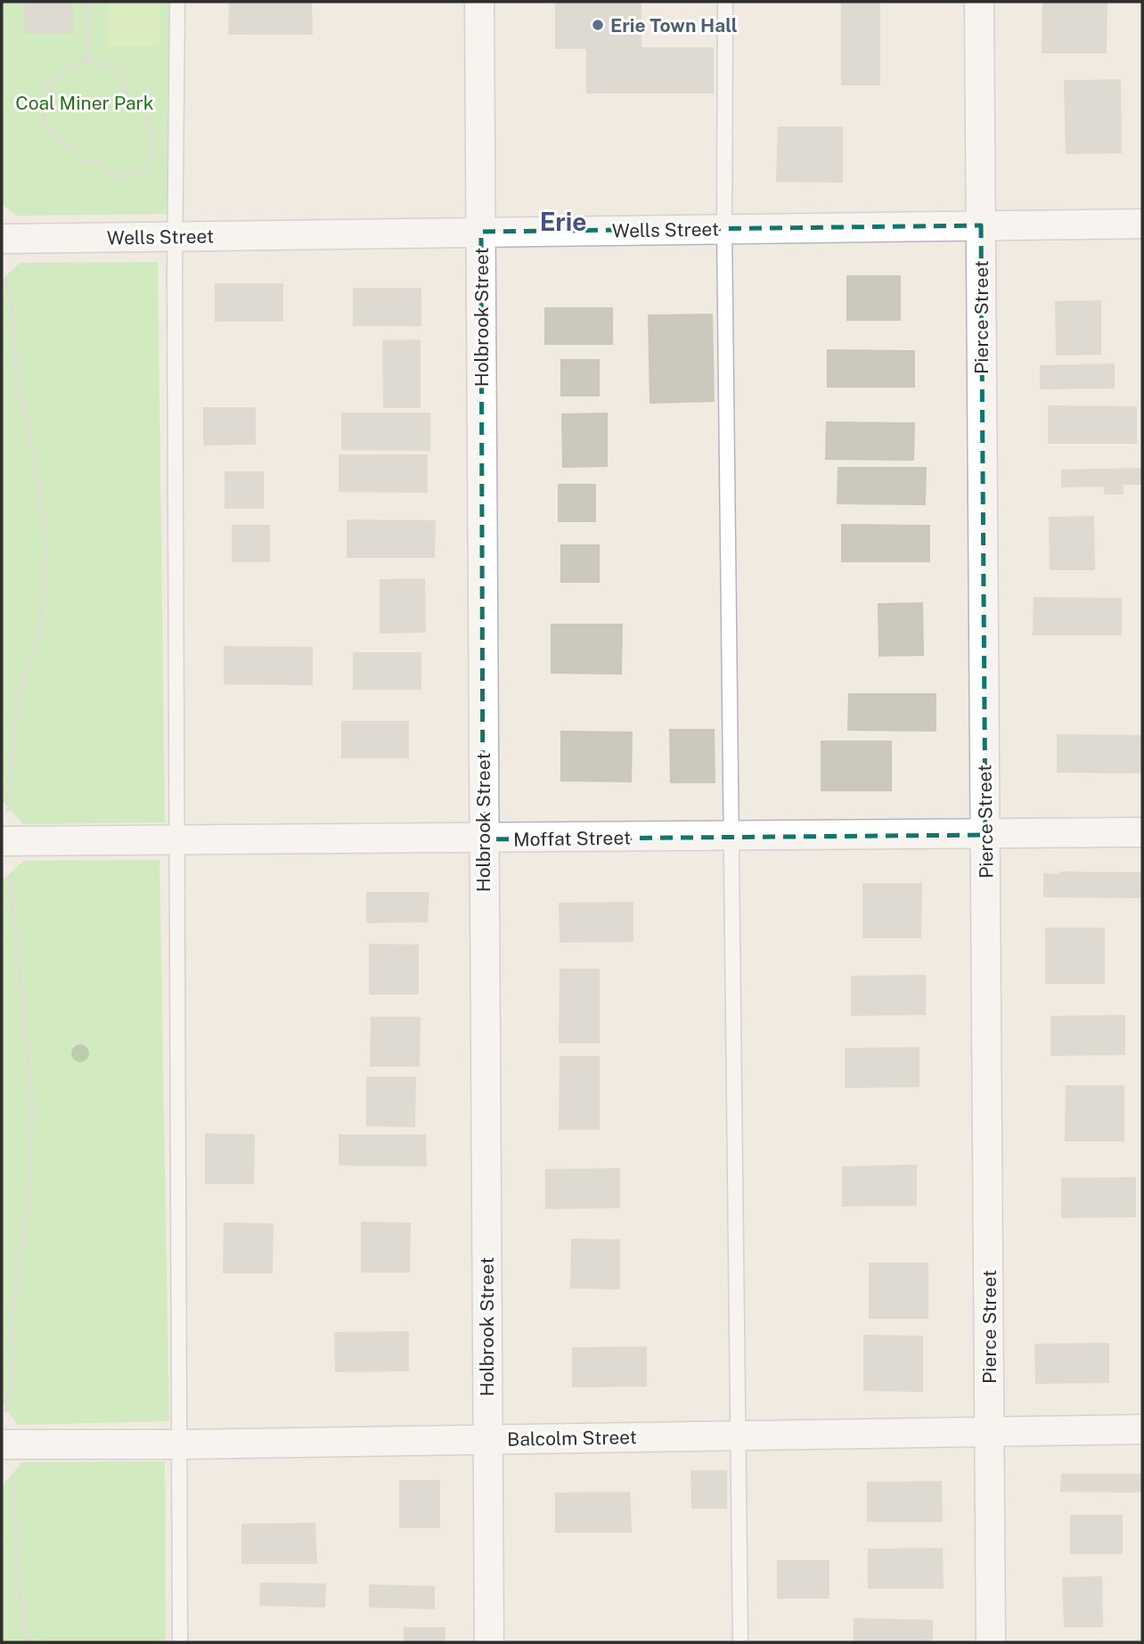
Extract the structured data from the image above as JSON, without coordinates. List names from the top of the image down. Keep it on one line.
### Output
{"streets":{"street":["Wells Street","Holbrook Street","Pierce Street","Moffat Street","Balcolm Street"]},"crossings":[["Wells Street","Holbrook Street"],["Wells Street","Pierce Street"],["Holbrook Street","Moffat Street"],["Holbrook Street","Balcolm Street"],["Pierce Street","Moffat Street"],["Pierce Street","Balcolm Street"]],"districts":["Erie"],"parks":["Coal Miner Park"],"places":["Erie Town Hall"]}
